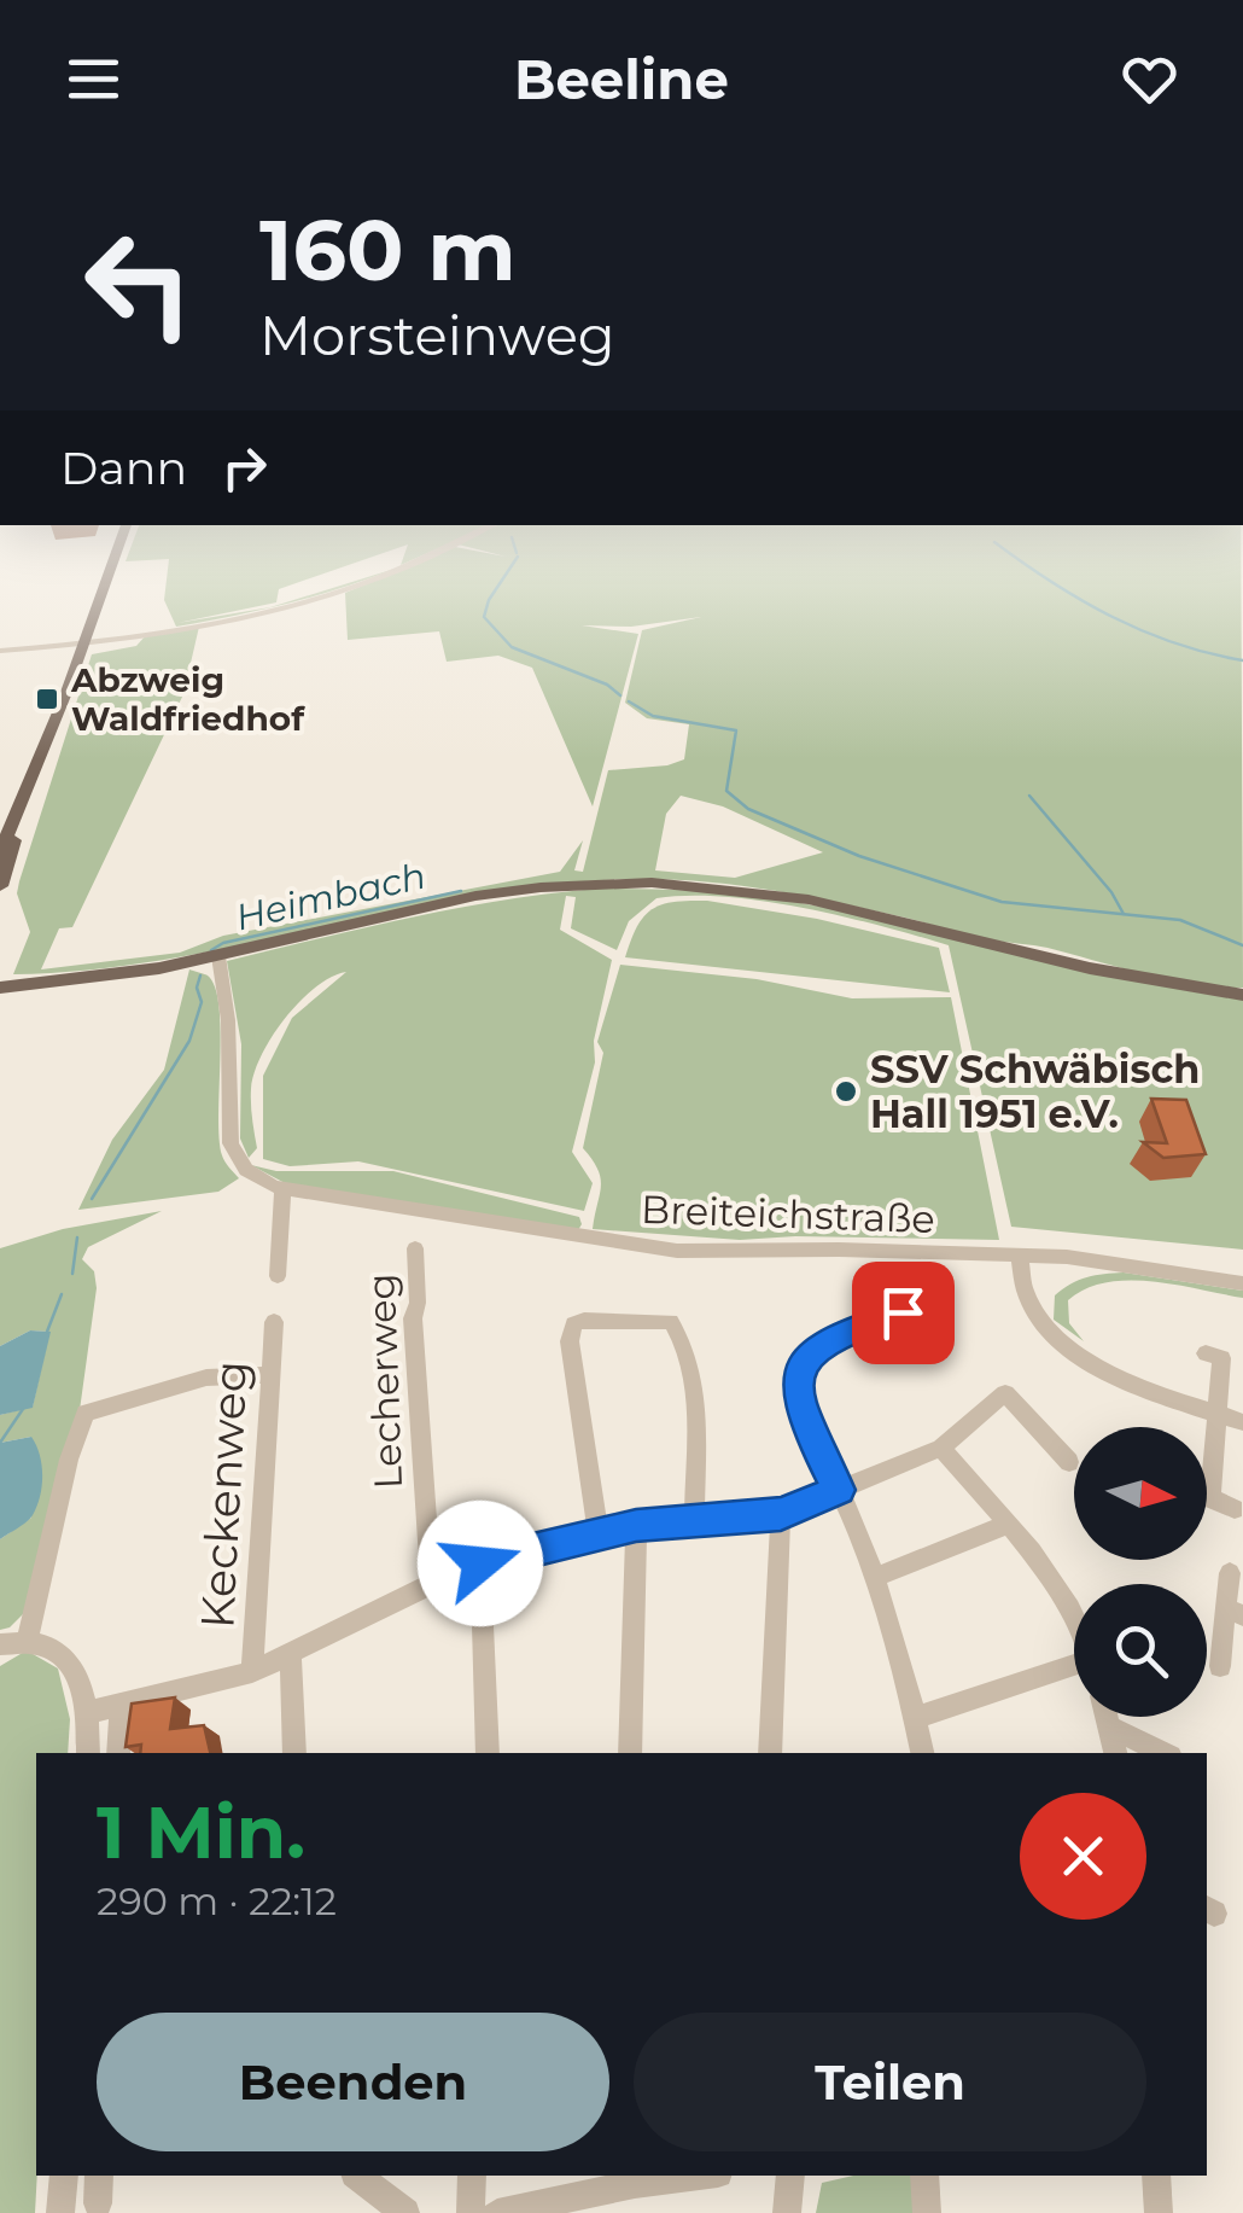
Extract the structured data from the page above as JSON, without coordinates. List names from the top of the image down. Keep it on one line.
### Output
{"streets":{"street":["Breiteichstraße","Lecherweg","Keckenweg"]},"water":["Heimbach"],"places":{"transit":["Abzweig Waldfriedhof"],"other":["SSV Schwäbisch Hall 1951 e.V."]},"north":"right","page":{"header":"Beeline","turn":["160 m","Morsteinweg"],"then":"Dann","heading":["1 Min.","290 m · 22:12"],"buttons":["Beenden","Teilen"]}}
